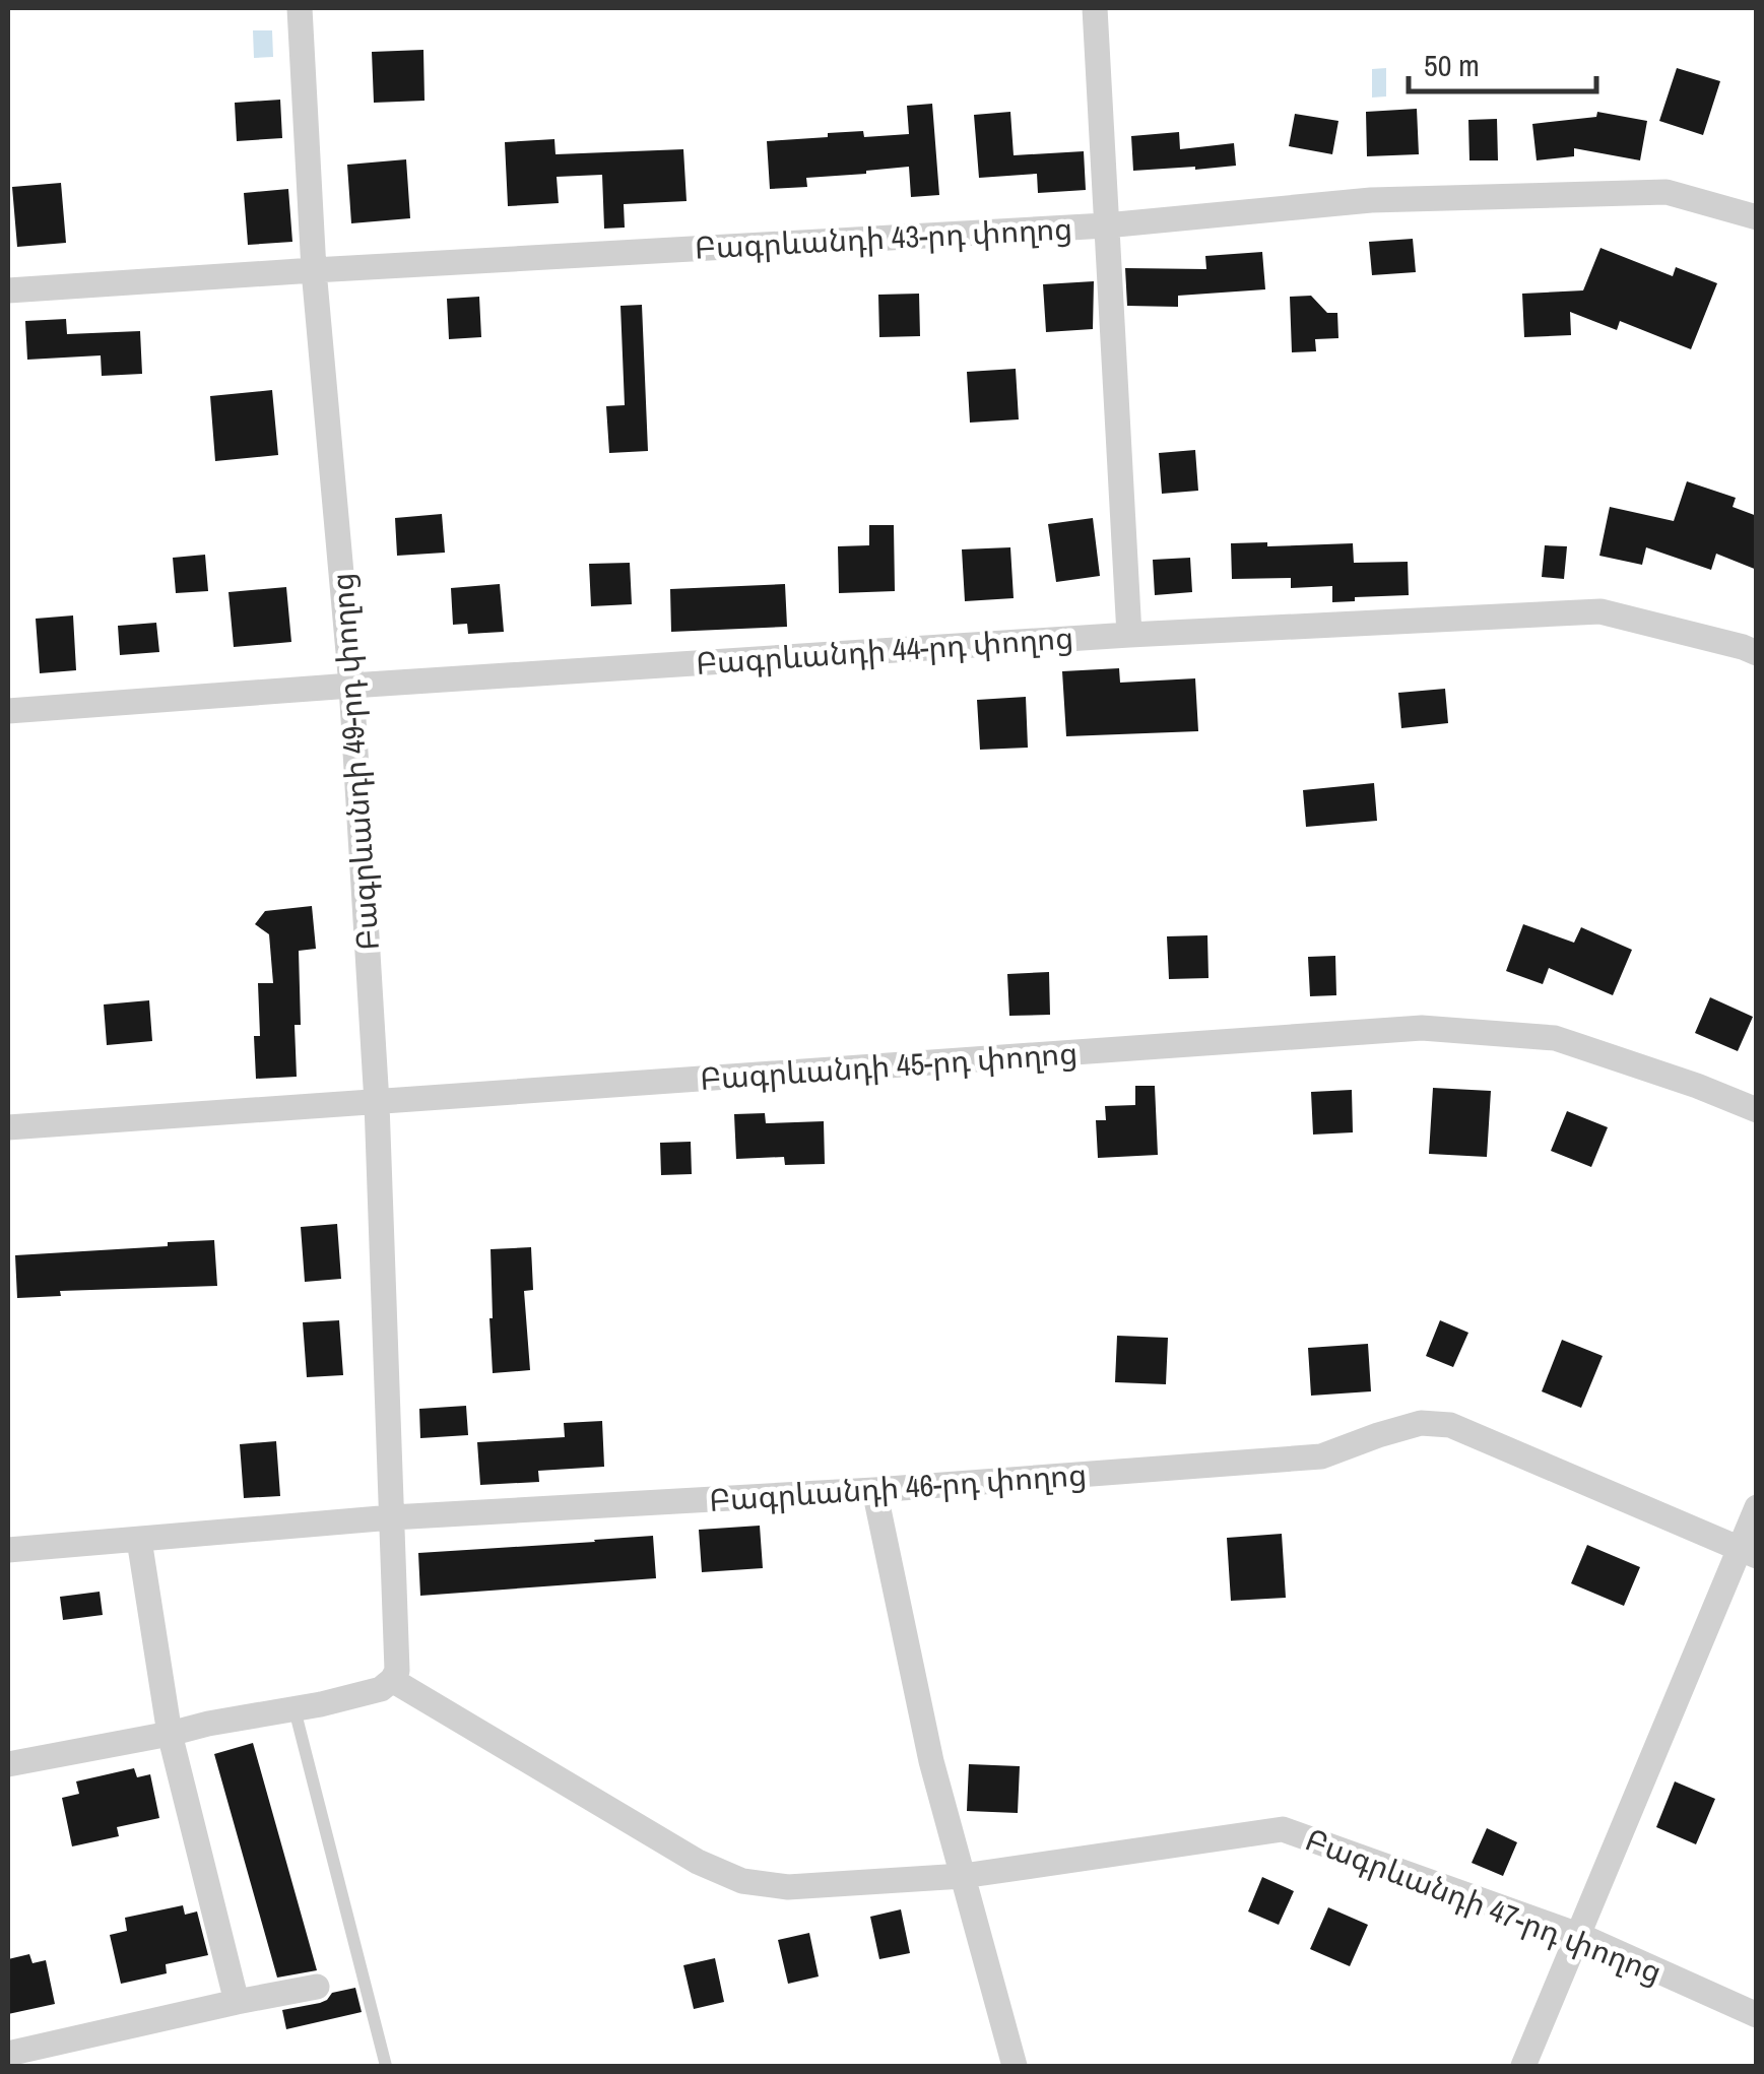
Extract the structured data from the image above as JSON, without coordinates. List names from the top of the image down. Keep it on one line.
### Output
{"streets":{"street":["Բագրևանդի 43-րդ փողոց","Բագրևանդի 44-րդ փողոց","Բագրևանդի 49-րդ փողոց","Բագրևանդի 45-րդ փողոց","Բագրևանդի 46-րդ փողոց","Բագրևանդի 47-րդ փողոց"]},"crossings":[["Բագրևանդի 43-րդ փողոց","Բագրևանդի 49-րդ փողոց"],["Բագրևանդի 44-րդ փողոց","Բագրևանդի 49-րդ փողոց"],["Բագրևանդի 49-րդ փողոց","Բագրևանդի 45-րդ փողոց"],["Բագրևանդի 49-րդ փողոց","Բագրևանդի 46-րդ փողոց"],["Բագրևանդի 49-րդ փողոց","Բագրևանդի 47-րդ փողոց"]],"scale_bar":"50 m"}
